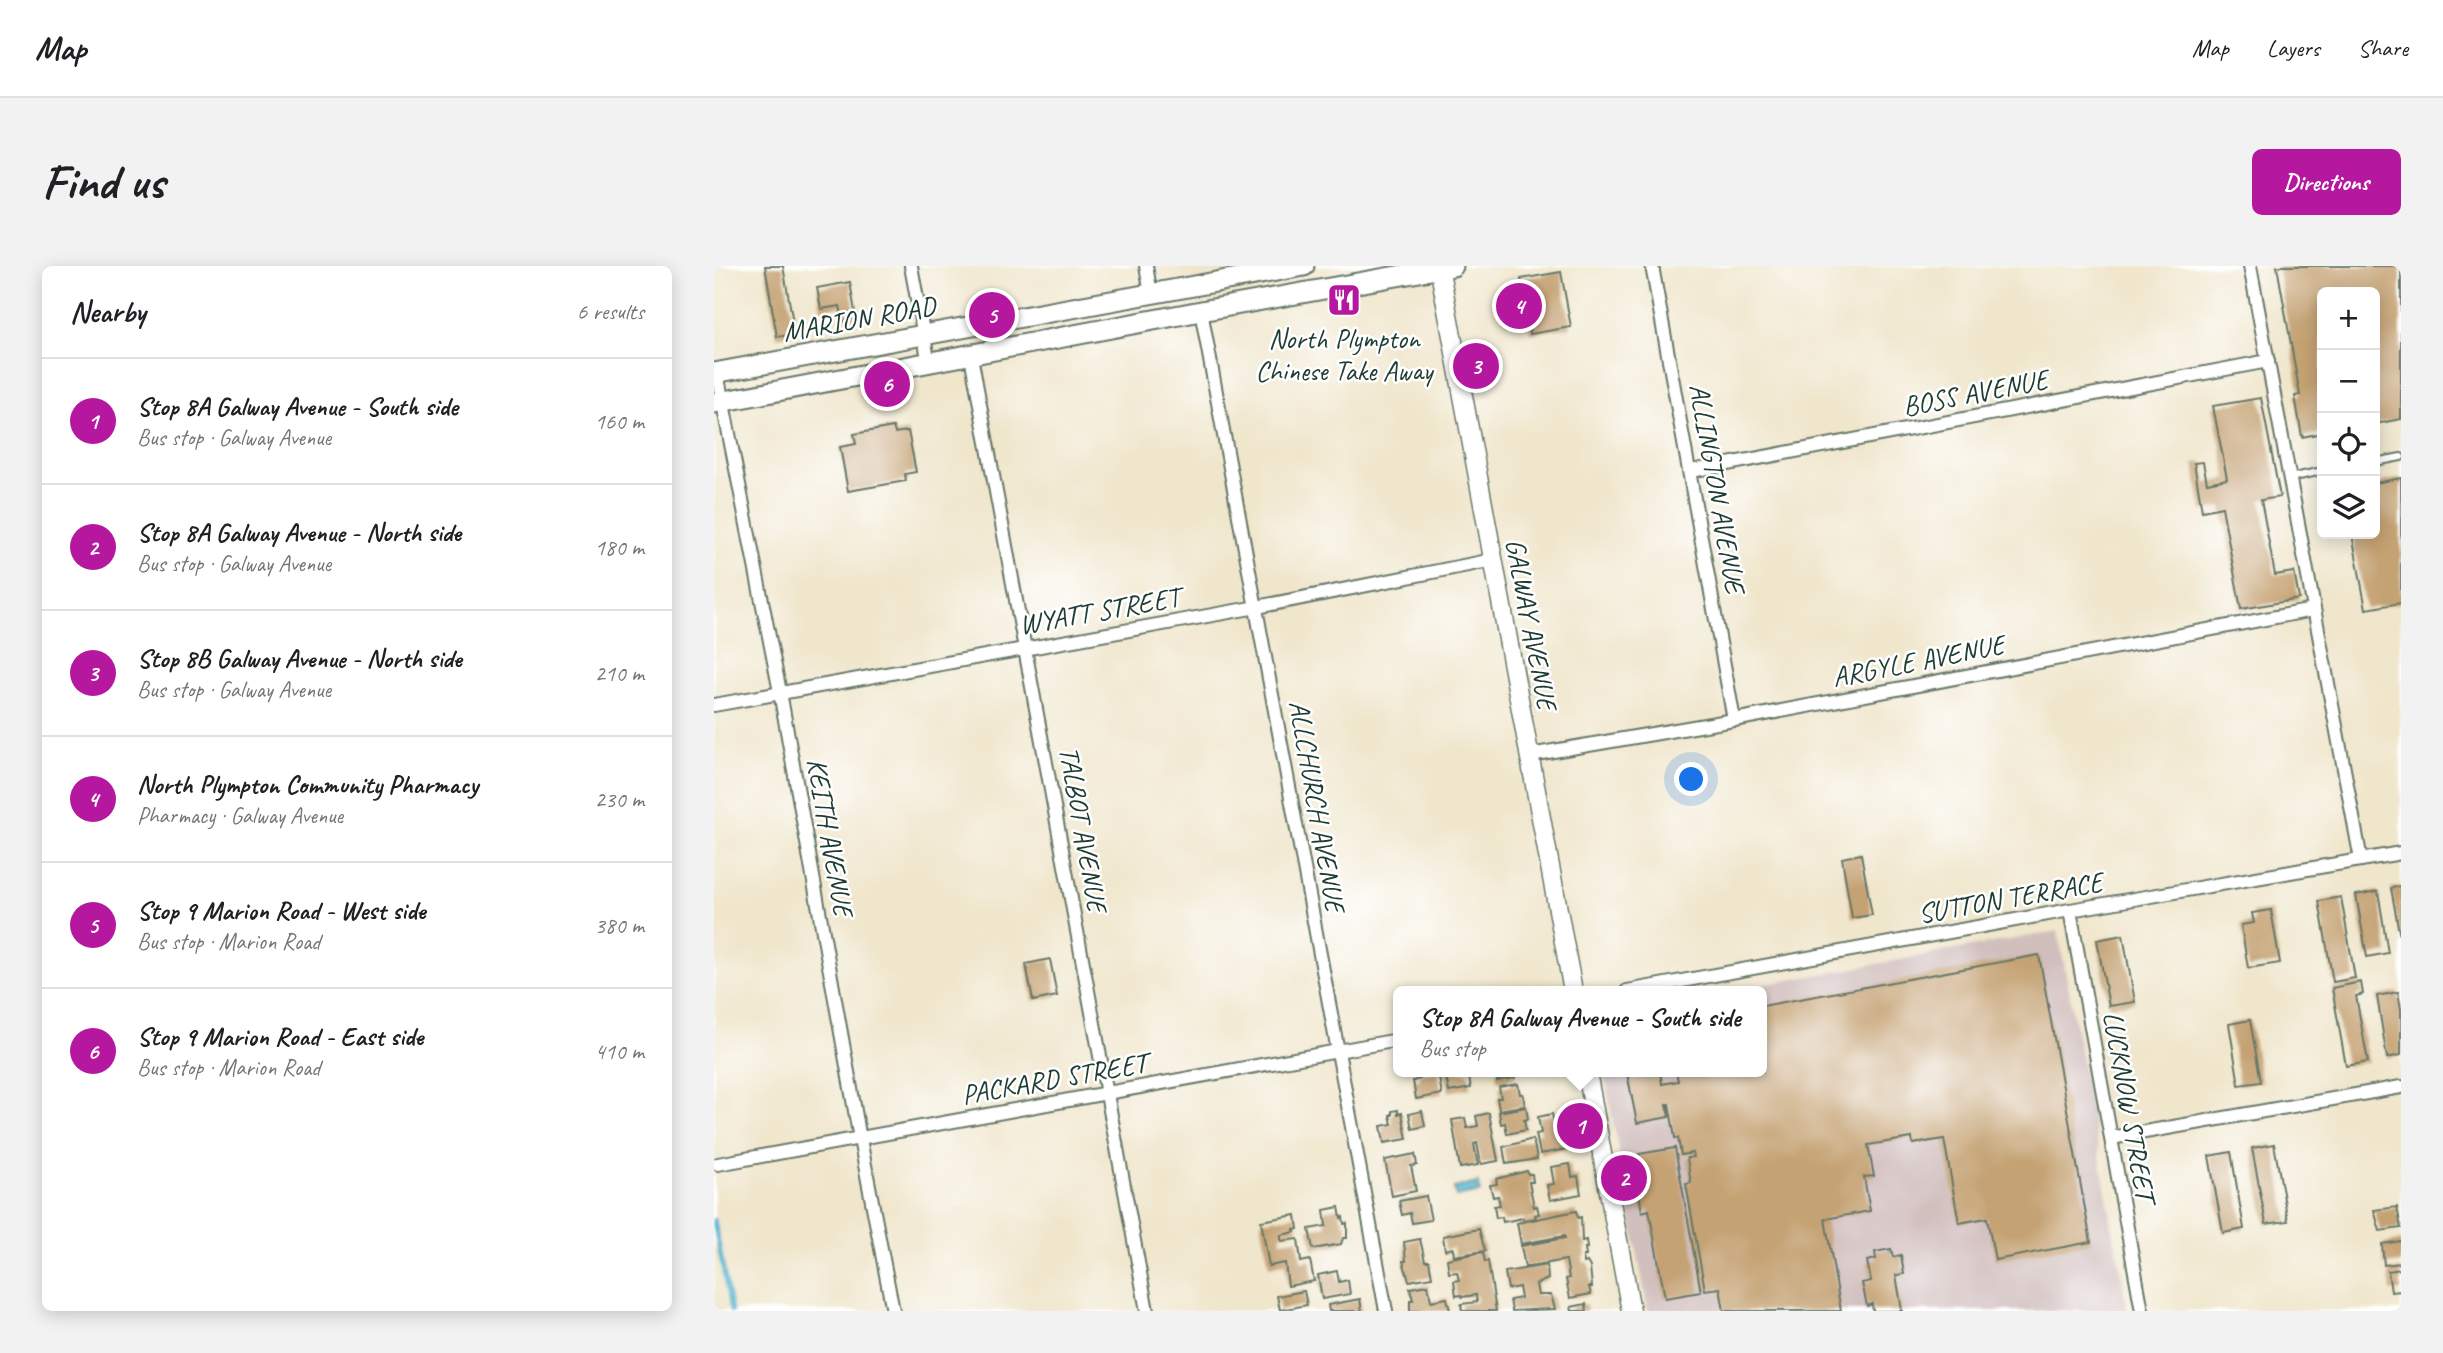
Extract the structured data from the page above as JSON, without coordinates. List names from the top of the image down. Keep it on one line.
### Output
{"streets":{"main road":["MARION ROAD"],"street":["BOSS AVENUE","ALLINGTON AVENUE","WYATT STREET","GALWAY AVENUE","ARGYLE AVENUE","ALLCHURCH AVENUE","TALBOT AVENUE","KEITH AVENUE","SUTTON TERRACE","PACKARD STREET","LUCKNOW STREET"]},"crossings":[["MARION ROAD","GALWAY AVENUE"],["MARION ROAD","ALLCHURCH AVENUE"],["MARION ROAD","TALBOT AVENUE"],["MARION ROAD","KEITH AVENUE"],["BOSS AVENUE","ALLINGTON AVENUE"],["ALLINGTON AVENUE","ARGYLE AVENUE"],["WYATT STREET","GALWAY AVENUE"],["WYATT STREET","ALLCHURCH AVENUE"],["WYATT STREET","TALBOT AVENUE"],["WYATT STREET","KEITH AVENUE"],["GALWAY AVENUE","ARGYLE AVENUE"],["ALLCHURCH AVENUE","PACKARD STREET"],["TALBOT AVENUE","PACKARD STREET"],["KEITH AVENUE","PACKARD STREET"],["SUTTON TERRACE","LUCKNOW STREET"]],"places":{"restaurant":["North Plympton Chinese Take Away"]},"page":{"header":"Map","nav":["Map","Layers","Share"],"buttons":"Directions","title":"Find us","heading":["Nearby","6 results"],"pins":["4","5","3","6","1","2"],"map_buttons":["+","−"],"list":[{"mark":"1","name":"Stop 8A Galway Avenue - South side","note":"Bus stop · Galway Avenue","value":"160 m"},{"mark":"2","name":"Stop 8A Galway Avenue - North side","note":"Bus stop · Galway Avenue","value":"180 m"},{"mark":"3","name":"Stop 8B Galway Avenue - North side","note":"Bus stop · Galway Avenue","value":"210 m"},{"mark":"4","name":"North Plympton Community Pharmacy","note":"Pharmacy · Galway Avenue","value":"230 m"},{"mark":"5","name":"Stop 9 Marion Road - West side","note":"Bus stop · Marion Road","value":"380 m"},{"mark":"6","name":"Stop 9 Marion Road - East side","note":"Bus stop · Marion Road","value":"410 m"}],"popup":["Stop 8A Galway Avenue - South side","Bus stop"]}}
